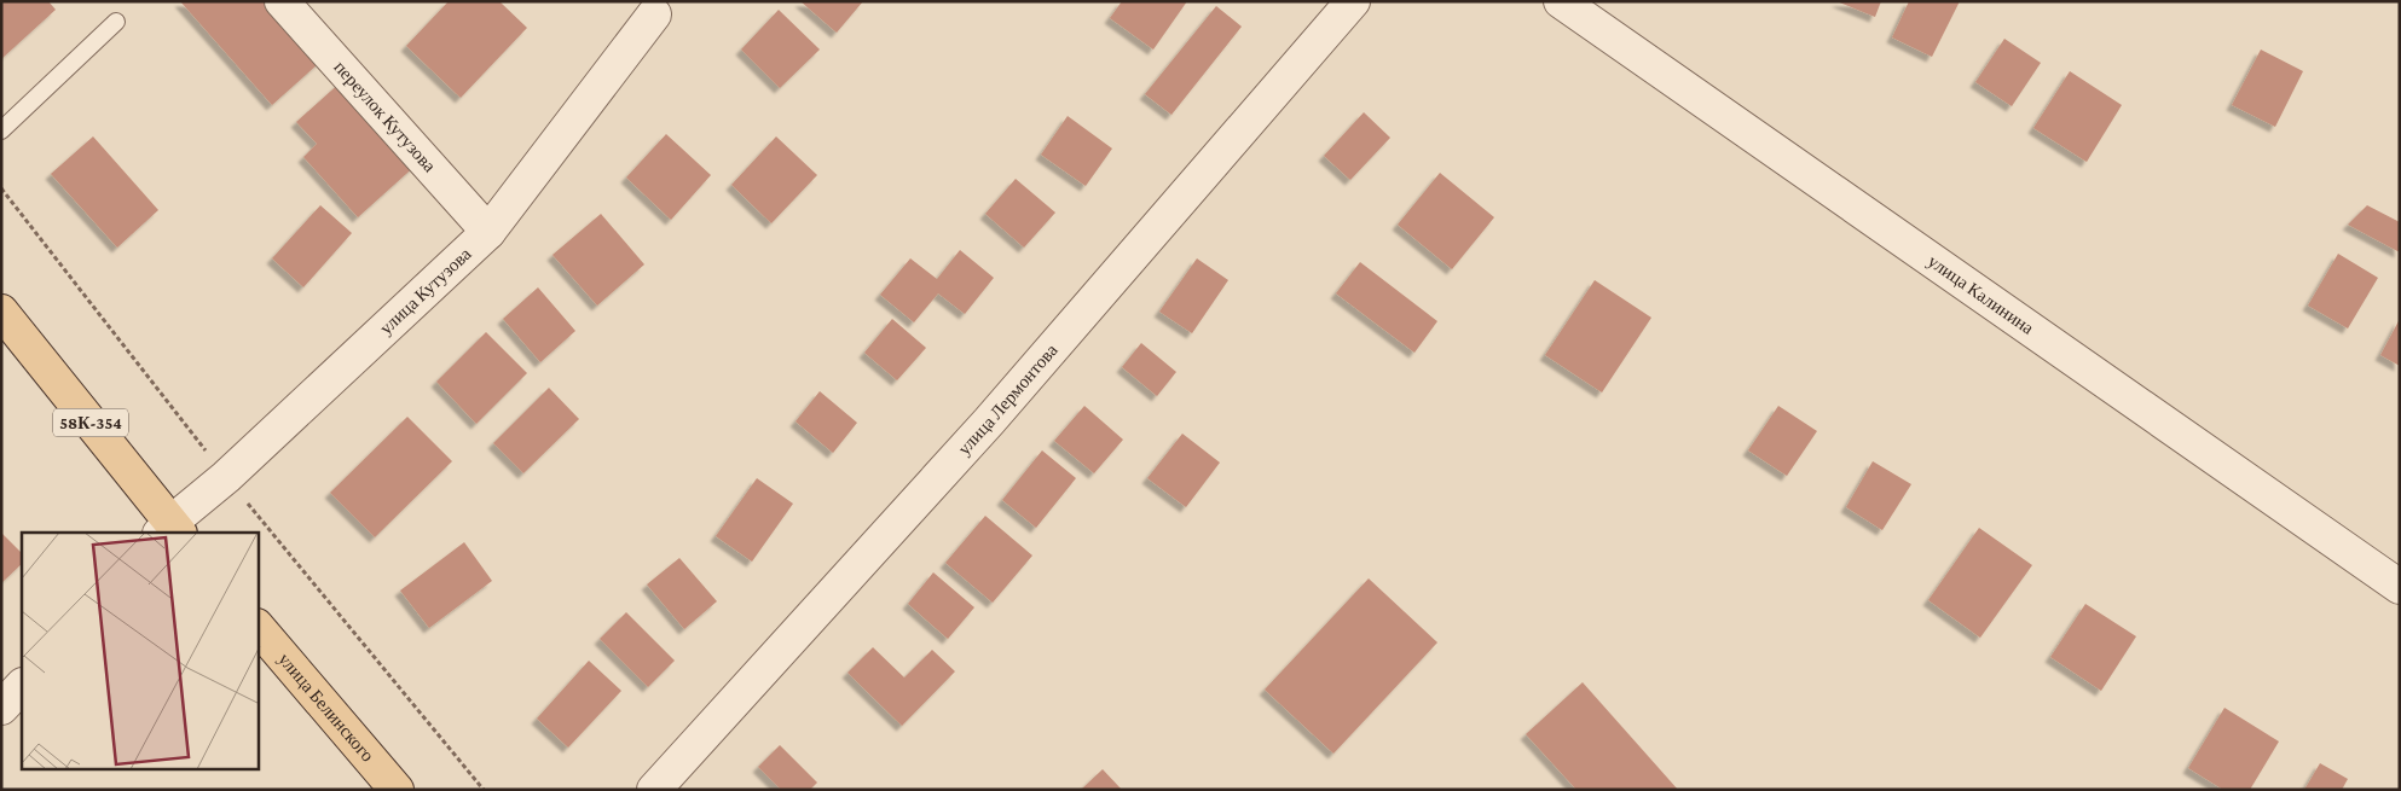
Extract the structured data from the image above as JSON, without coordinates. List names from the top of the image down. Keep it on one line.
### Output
{"streets":{"main road":["58К-354","улица Белинского"],"street":["переулок Кутузова","улица Кутузова","улица Калинина","улица Лермонтова"]},"crossings":[["переулок Кутузова","улица Кутузова"],["улица Кутузова","58К-354"]]}
